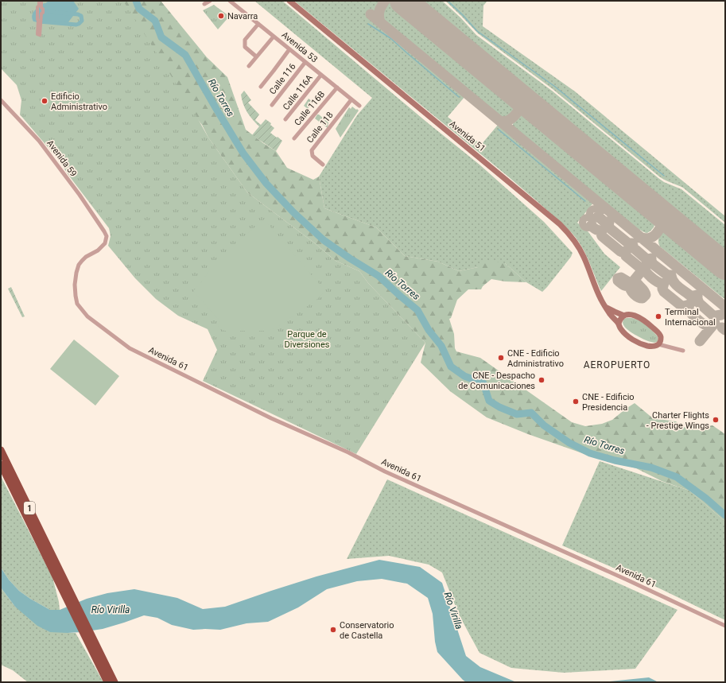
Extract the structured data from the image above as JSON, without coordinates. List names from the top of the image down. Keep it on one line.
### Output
{"streets":{"highway":["1"],"main road":["Avenida 51"],"street":["Avenida 53","Calle 116","Calle 116A","Calle 116B","Calle 118","Avenida 59","Avenida 61"]},"crossings":[["Avenida 53","Calle 116"],["Avenida 53","Calle 116A"],["Avenida 53","Calle 116B"],["Avenida 53","Calle 118"],["Avenida 59","Avenida 61"]],"districts":["AEROPUERTO"],"water":["Río Torres","Río Virilla"],"parks":["Parque de Diversiones"],"places":["Navarra","Edificio Administrativo","Terminal Internacional","CNE - Edificio Administrativo","CNE - Despacho de Comunicaciones","CNE - Edificio Presidencia","Charter Flights - Prestige Wings","Conservatorio de Castella"]}
